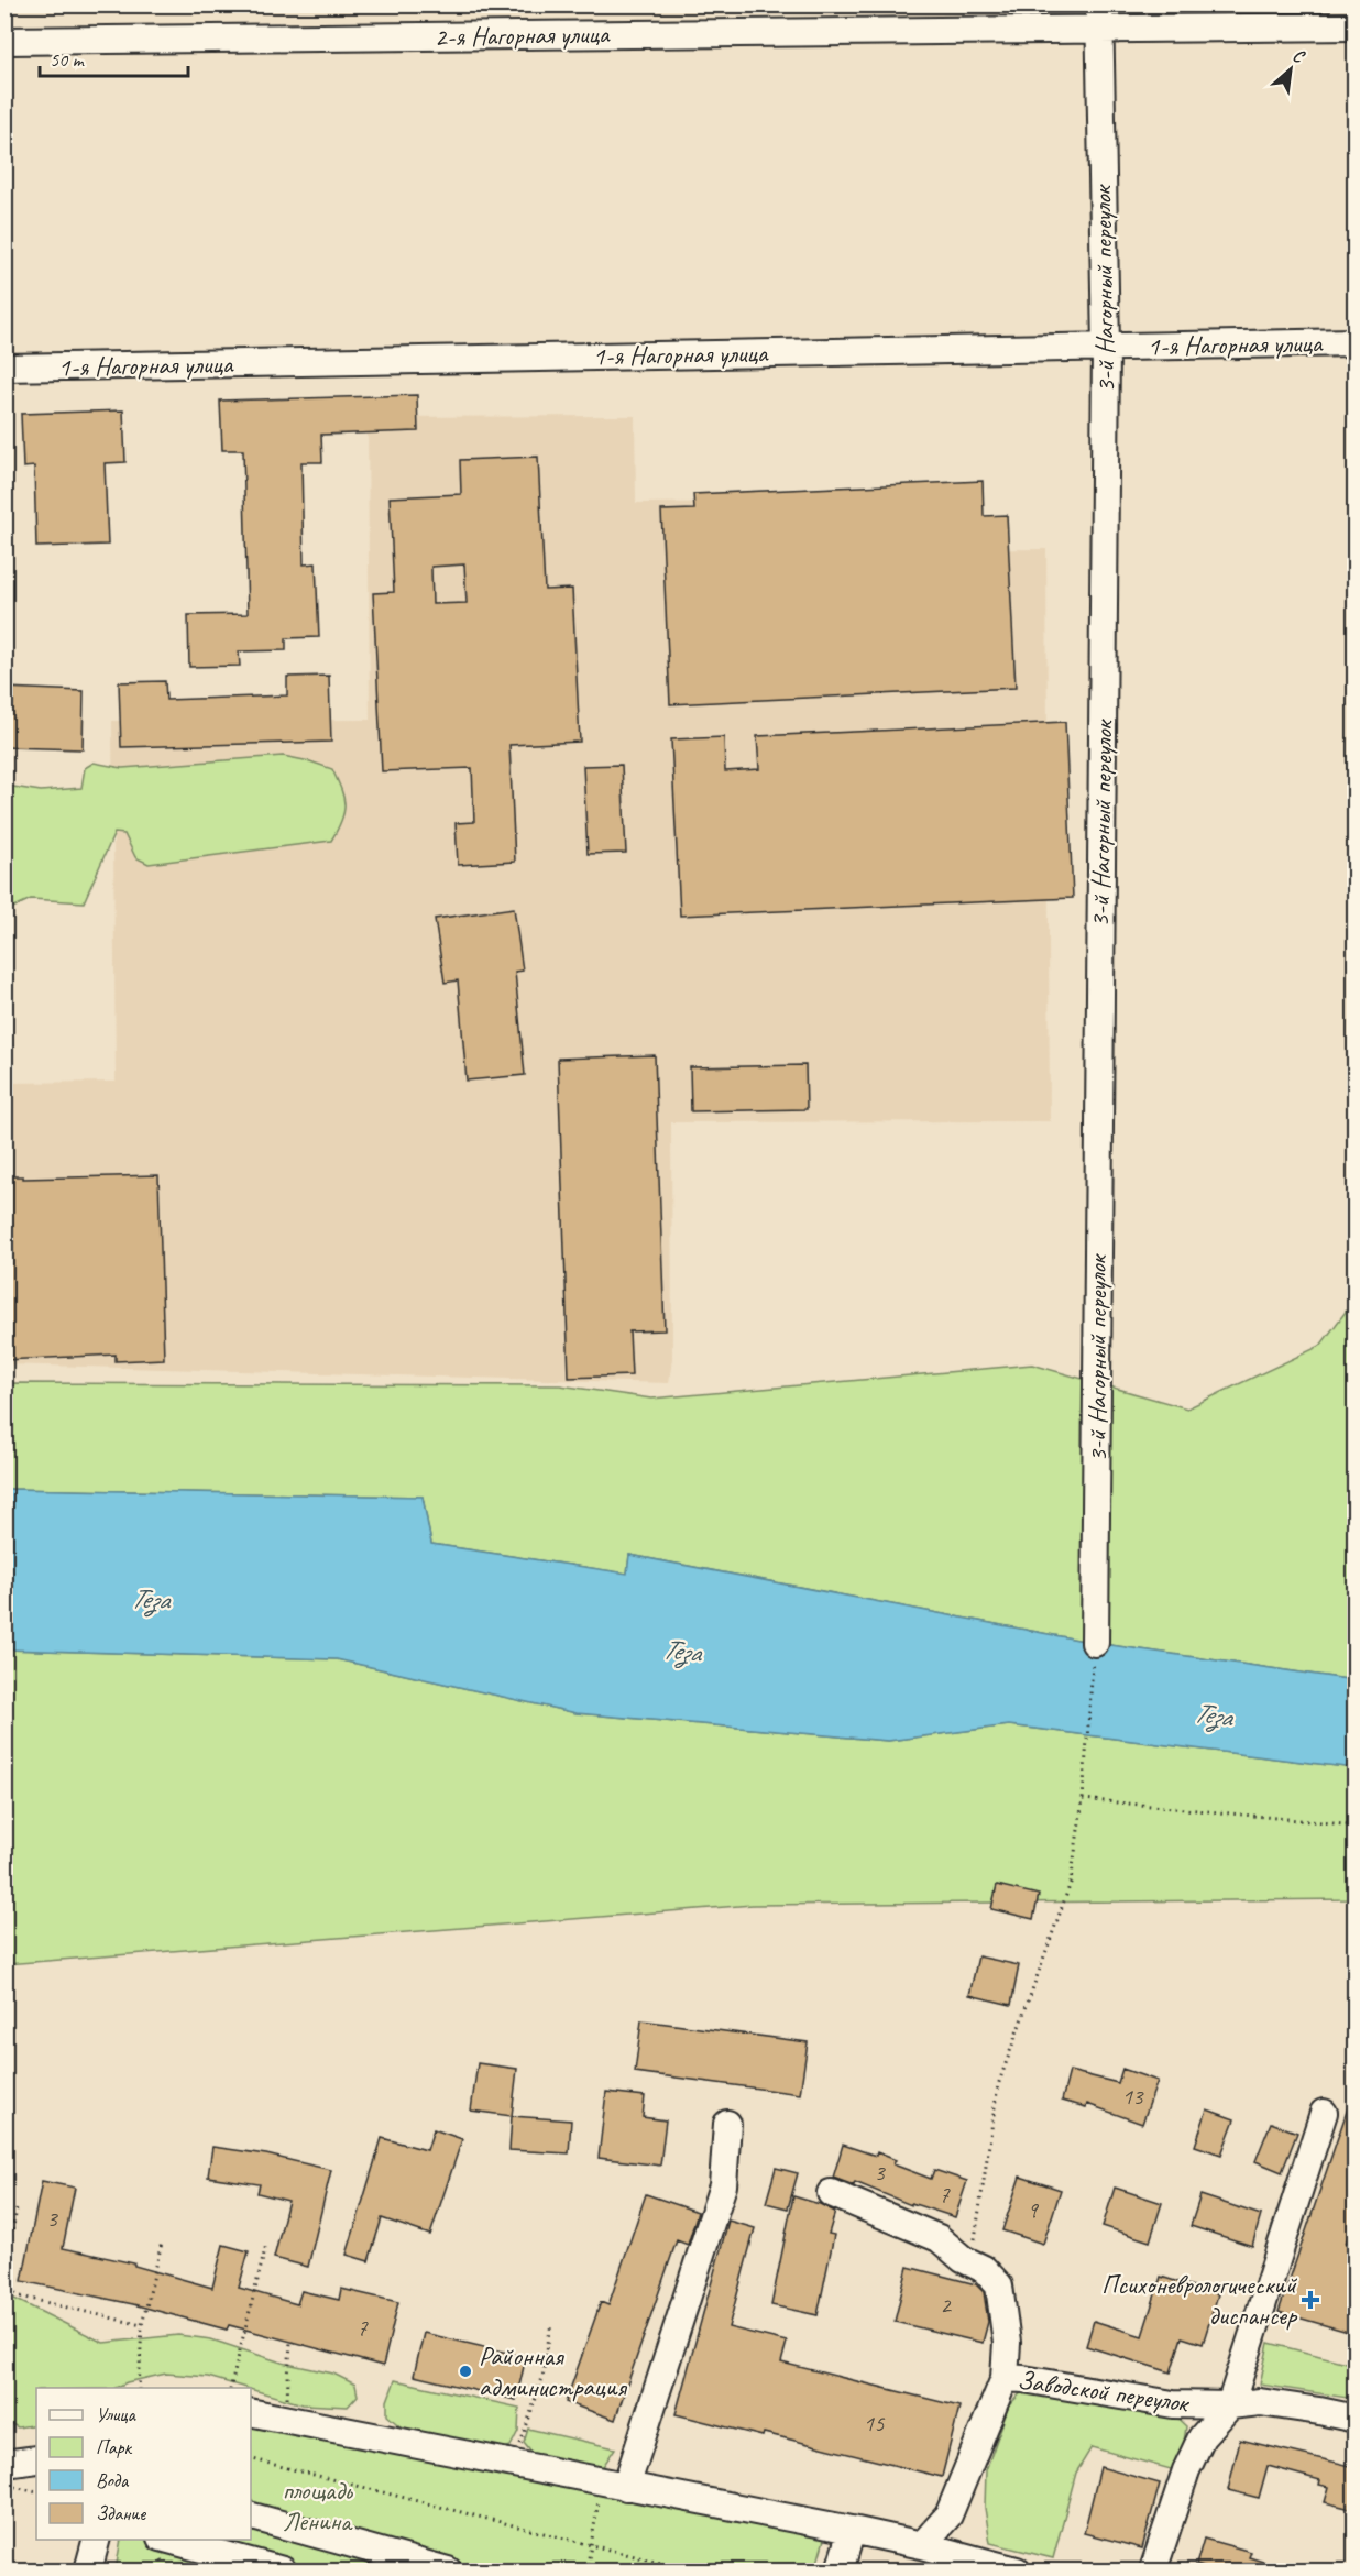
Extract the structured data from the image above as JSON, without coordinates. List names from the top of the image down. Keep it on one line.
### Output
{"streets":{"street":["2-я Нагорная улица","3-й Нагорный переулок","1-я Нагорная улица","Заводской переулок"]},"crossings":[["2-я Нагорная улица","3-й Нагорный переулок"],["3-й Нагорный переулок","1-я Нагорная улица"]],"water":["Теза"],"parks":["площадь Ленина"],"places":{"health":["Психоневрологический диспансер"],"other":["Районная администрация"]},"house_numbers":["13","3","7","9","3","2","7","15"],"legend":["Улица","Парк","Вода","Здание"],"scale_bar":"50 m","north":"top right"}
